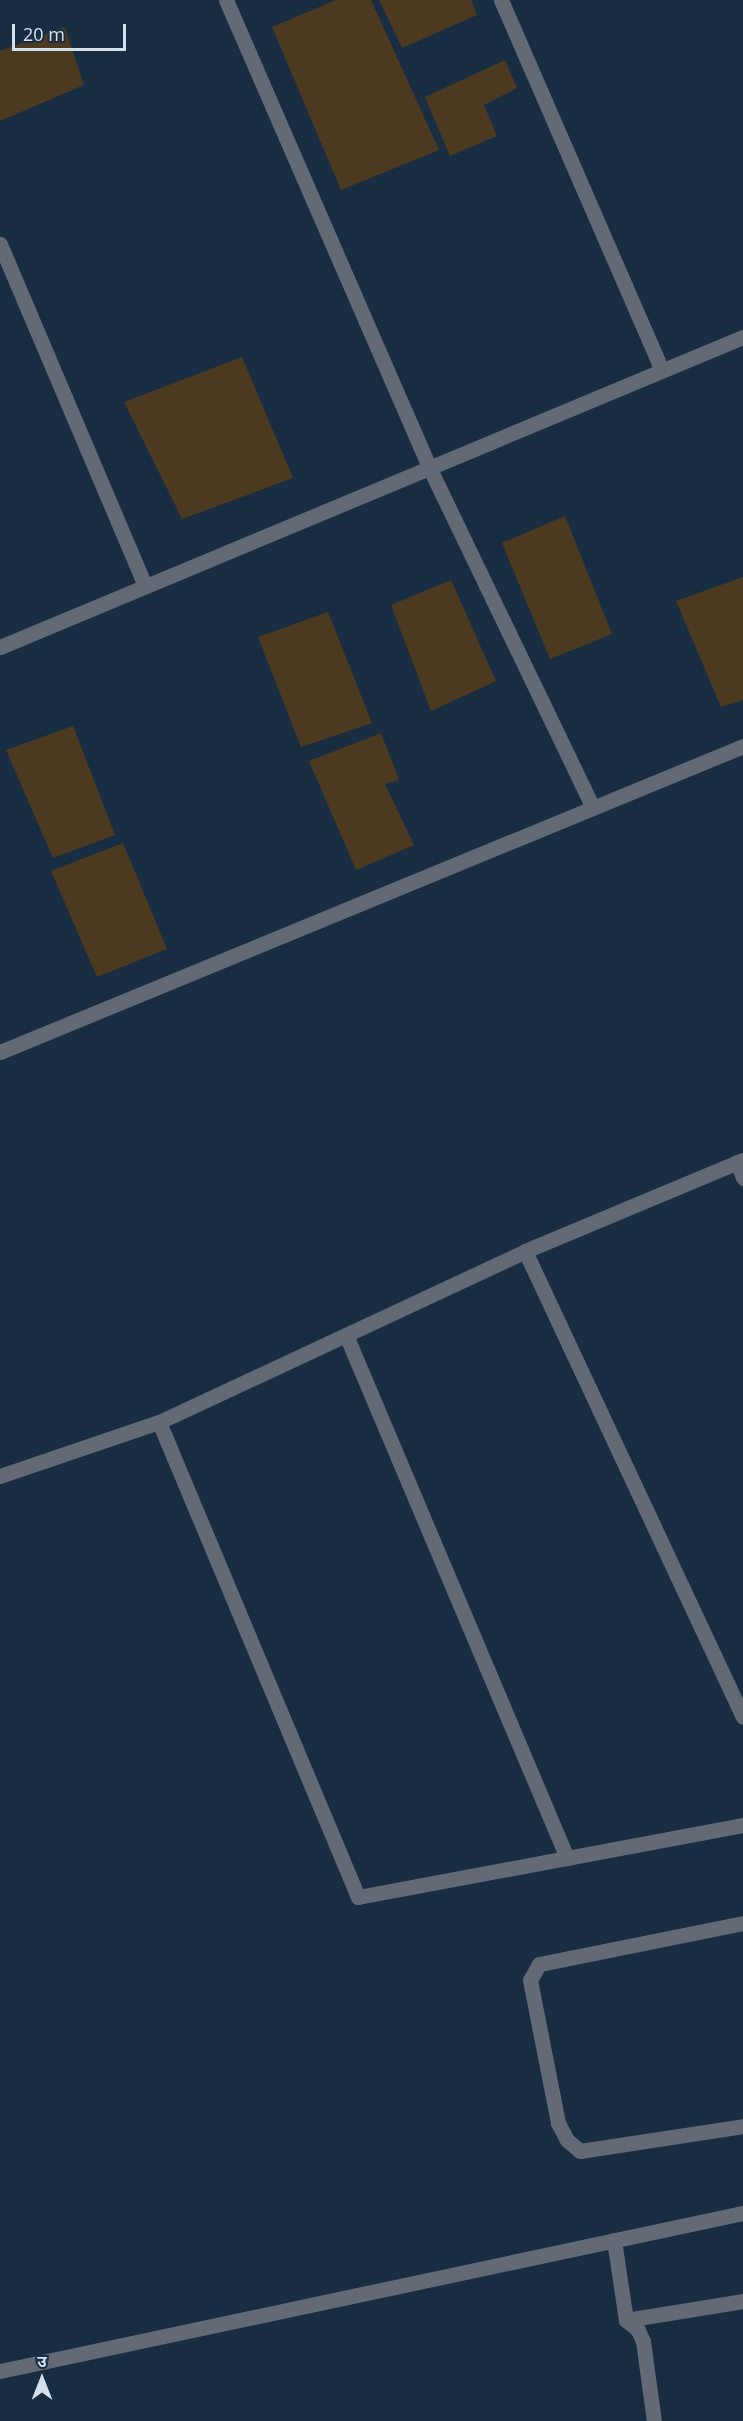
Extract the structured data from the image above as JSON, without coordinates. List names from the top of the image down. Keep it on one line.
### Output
{"scale_bar":"20 m","north":"top"}
